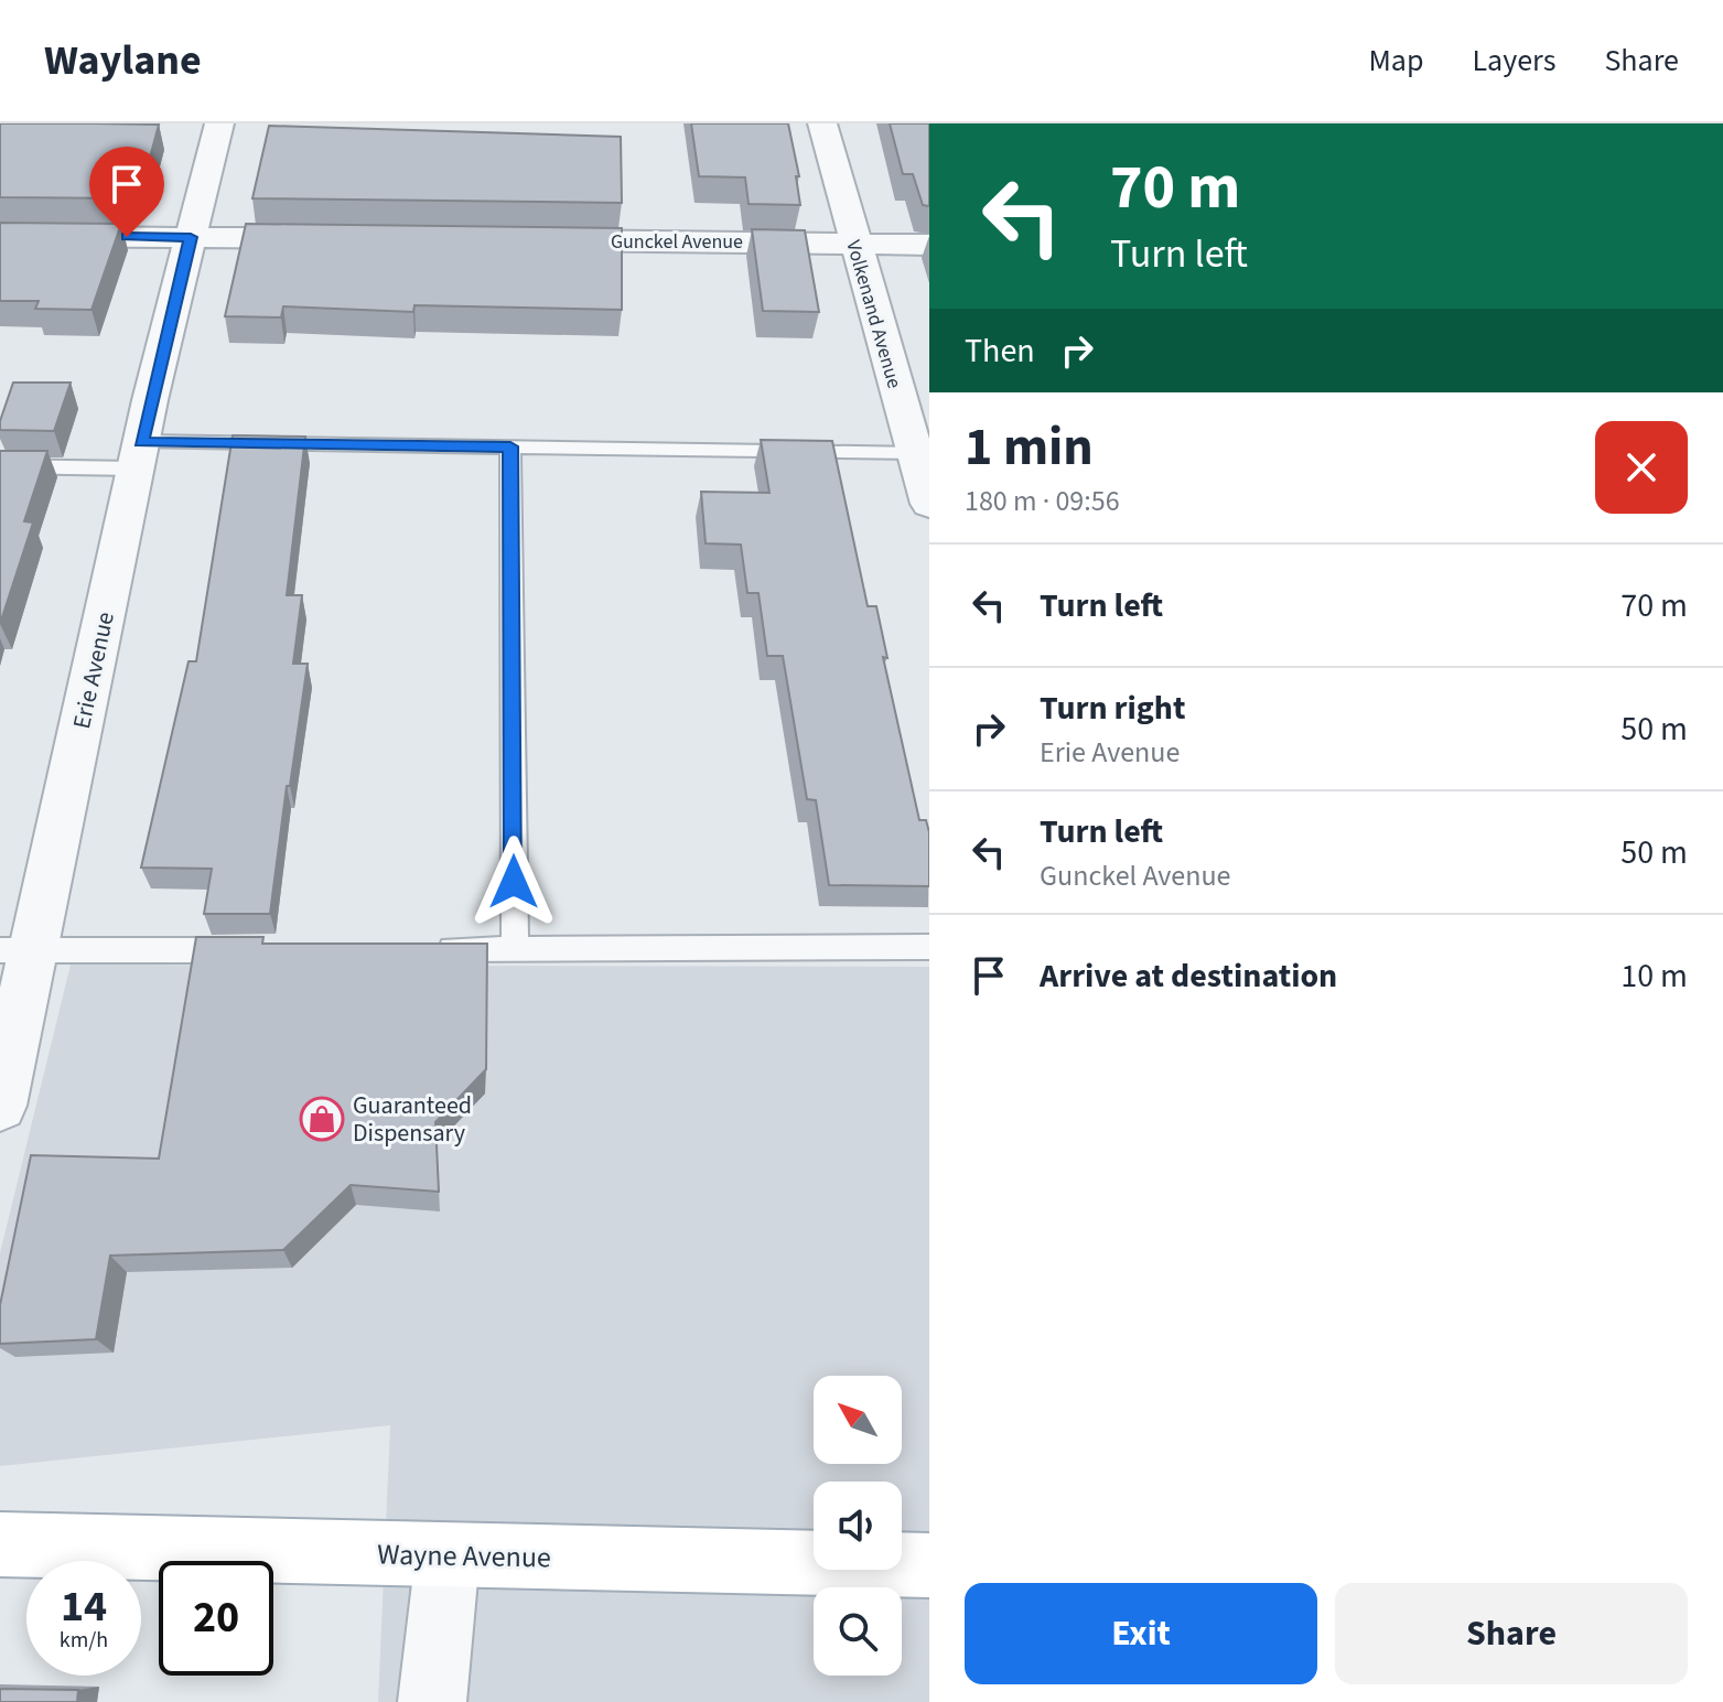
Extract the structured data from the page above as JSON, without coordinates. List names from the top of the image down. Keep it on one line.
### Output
{"streets":{"main road":["Wayne Avenue"],"street":["Gunckel Avenue","Volkenand Avenue","Erie Avenue"]},"crossings":[["Gunckel Avenue","Volkenand Avenue"]],"places":{"shop":["Guaranteed Dispensary"]},"north":"top left","page":{"header":"Waylane","nav":["Map","Layers","Share"],"turn":["70 m","Turn left"],"then":"Then","heading":["1 min","180 m · 09:56"],"list":[{"name":"Turn left","value":"70 m"},{"name":"Turn right","note":"Erie Avenue","value":"50 m"},{"name":"Turn left","note":"Gunckel Avenue","value":"50 m"},{"name":"Arrive at destination","value":"10 m"}],"speed":"14 km/h","limit":"20","buttons":["Exit","Share"]}}
